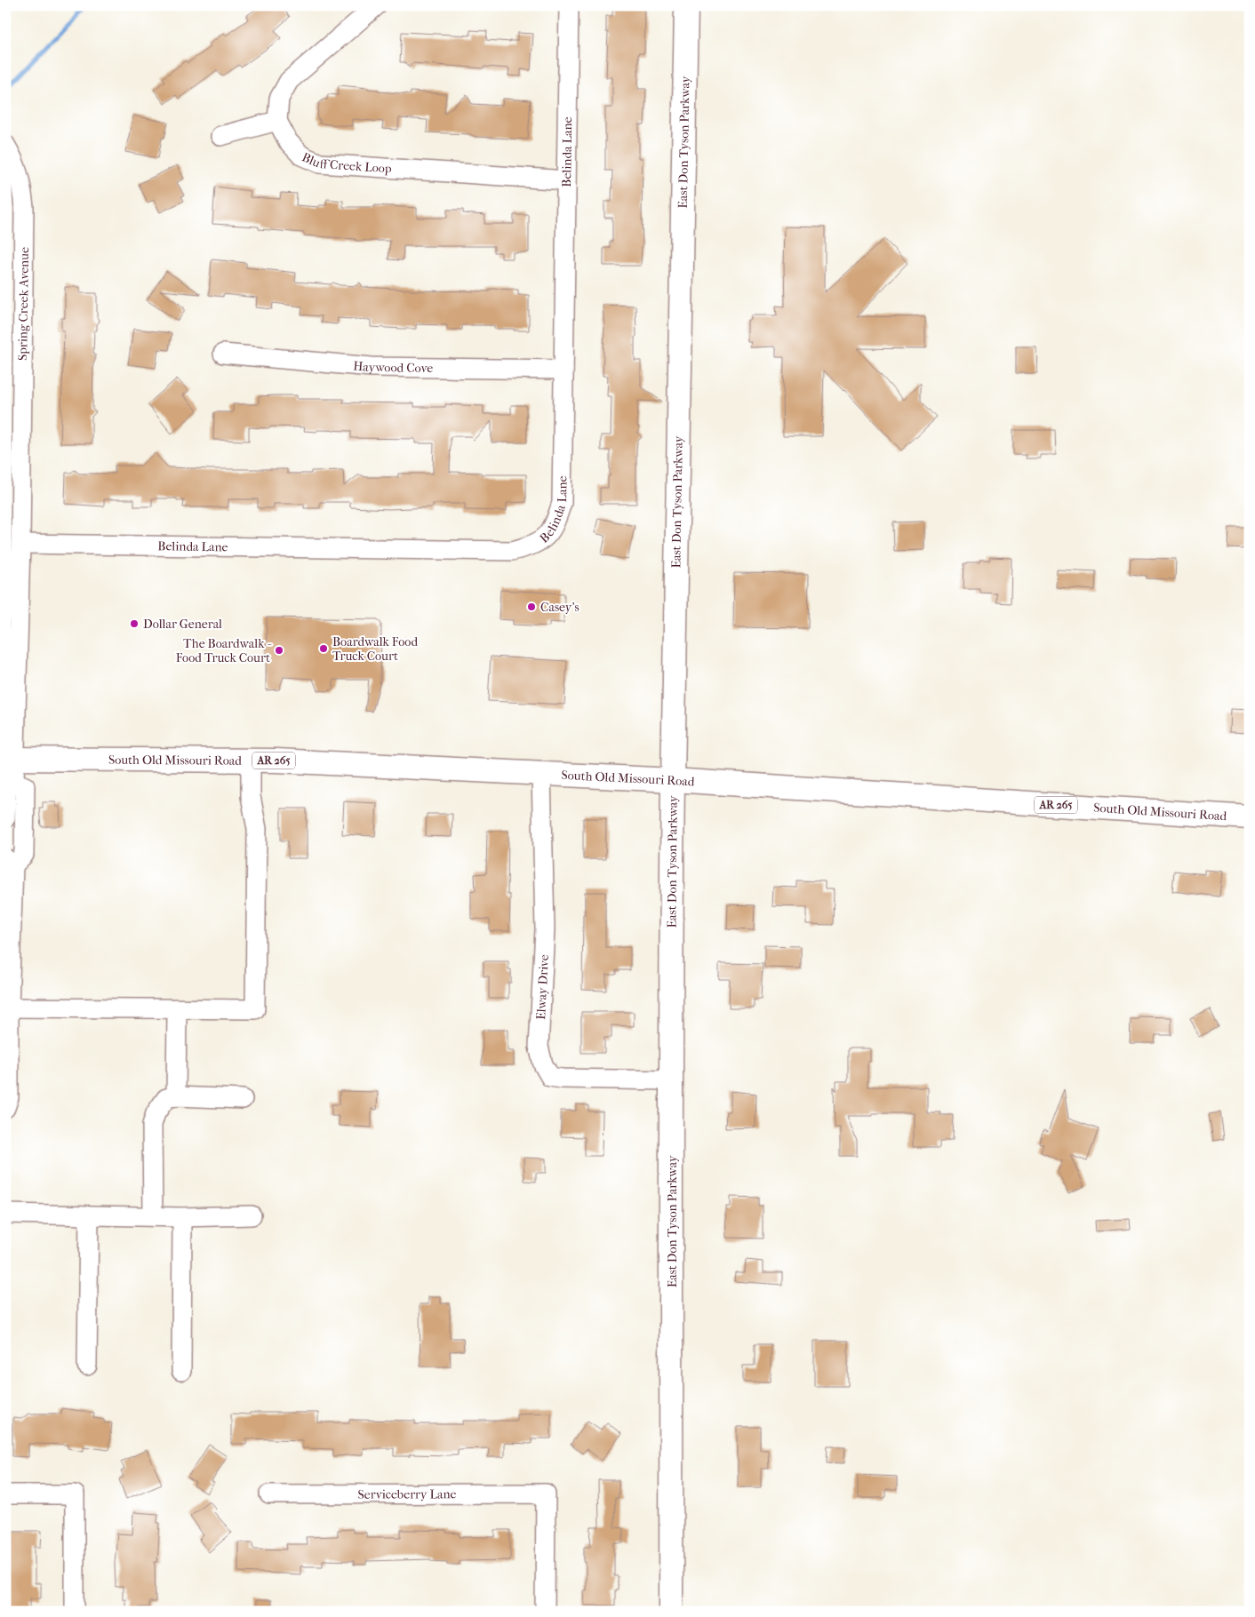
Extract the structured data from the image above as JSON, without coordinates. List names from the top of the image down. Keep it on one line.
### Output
{"streets":{"main road":["East Don Tyson Parkway","South Old Missouri Road","AR 265"],"street":["Belinda Lane","Bluff Creek Loop","Spring Creek Avenue","Haywood Cove","Elway Drive","Serviceberry Lane"]},"crossings":[["East Don Tyson Parkway","South Old Missouri Road"],["East Don Tyson Parkway","Elway Drive"],["Belinda Lane","Bluff Creek Loop"],["Belinda Lane","Spring Creek Avenue"],["Belinda Lane","Haywood Cove"],["Spring Creek Avenue","South Old Missouri Road"],["South Old Missouri Road","Elway Drive"]],"places":["Casey's","Dollar General","Boardwalk Food Truck Court","The Boardwalk - Food Truck Court"]}
